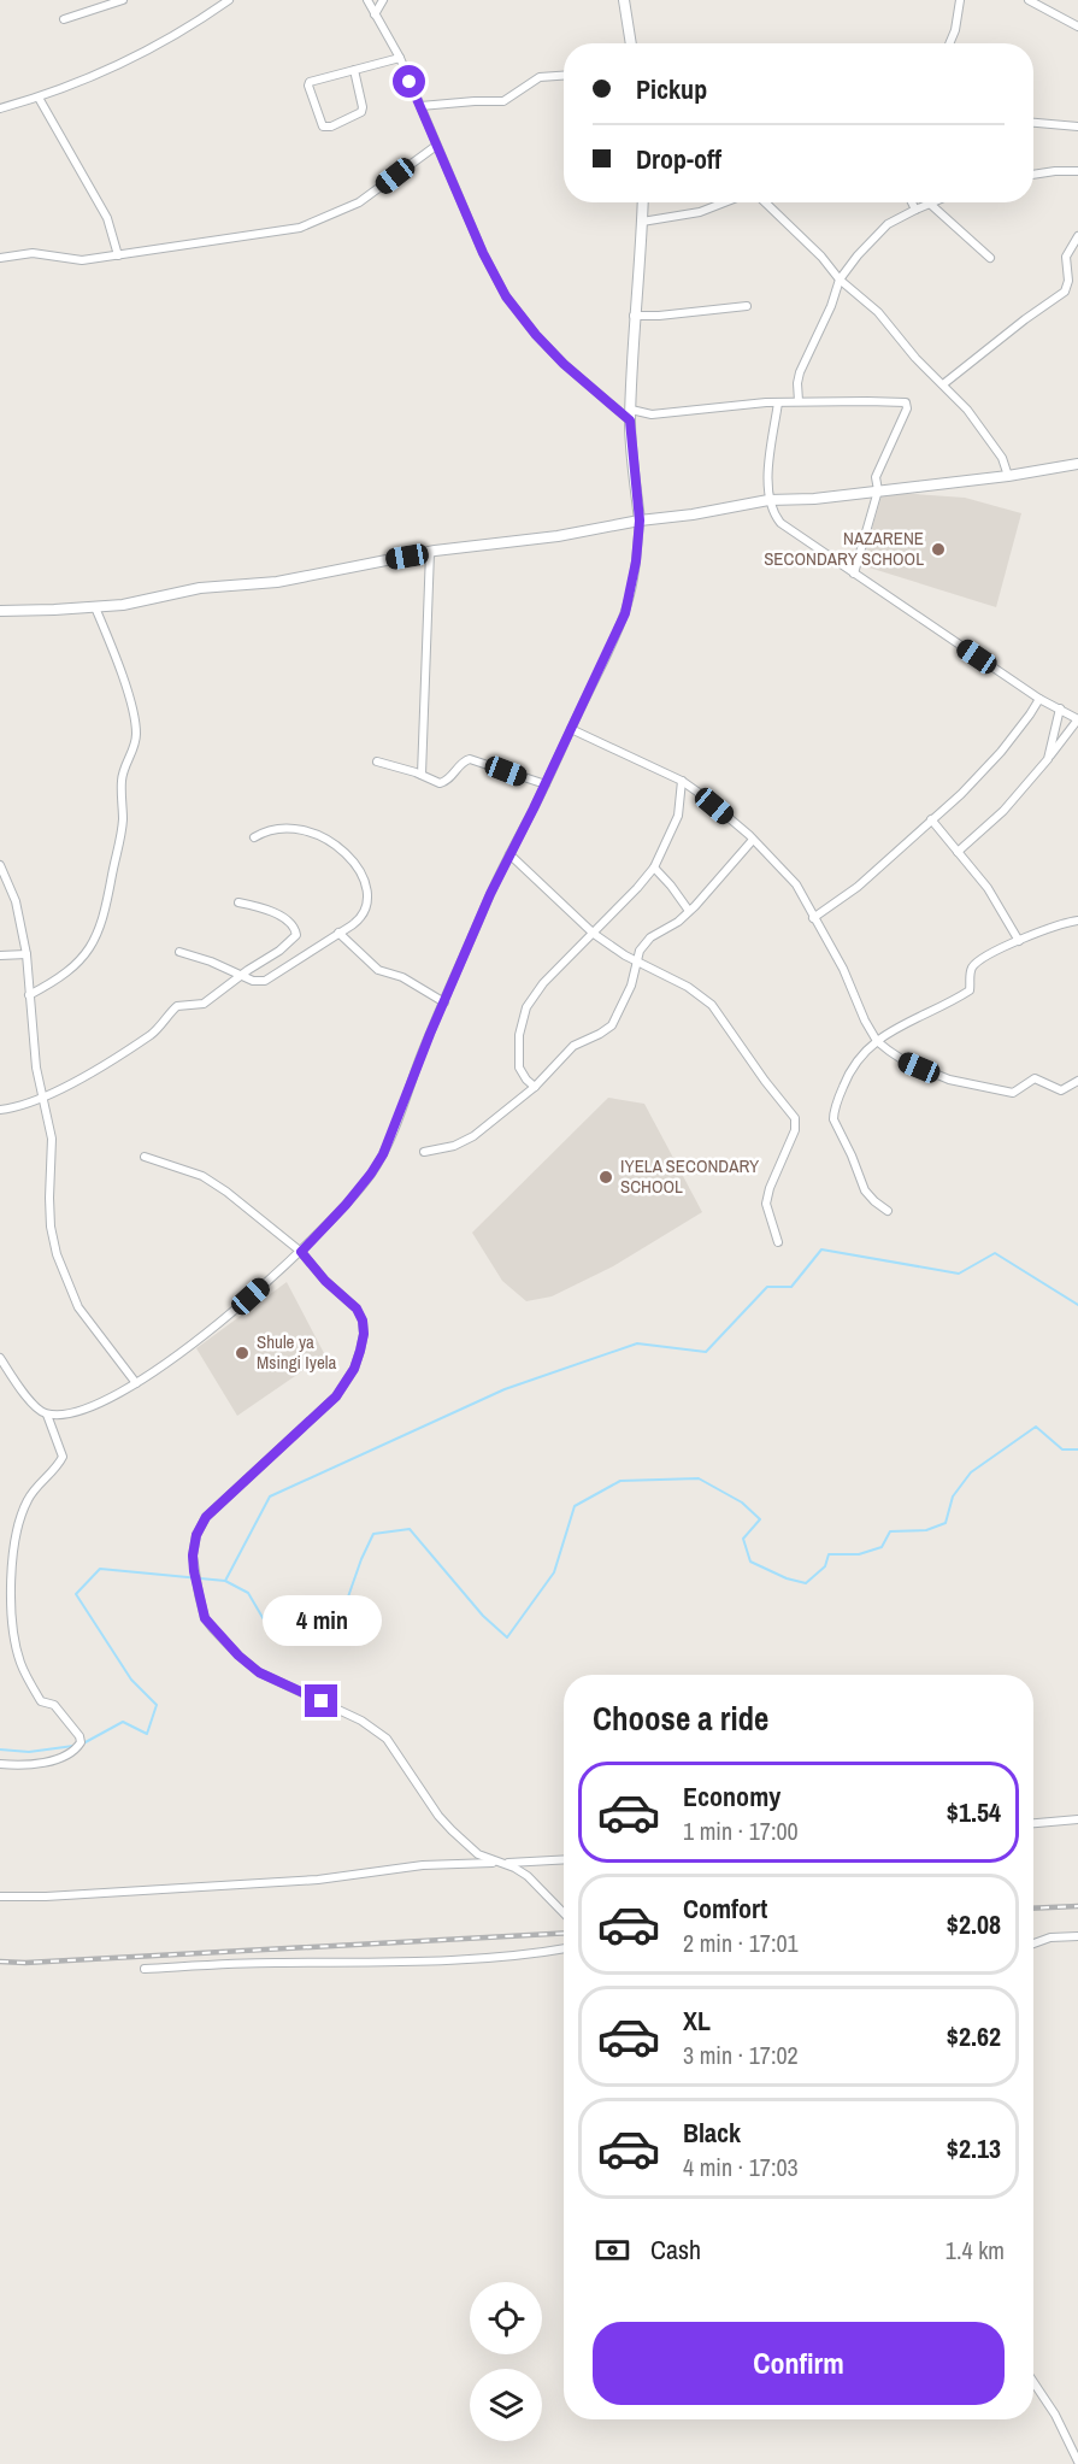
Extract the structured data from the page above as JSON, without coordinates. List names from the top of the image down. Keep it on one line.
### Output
{"places":["NAZARENE SECONDARY SCHOOL","IYELA SECONDARY SCHOOL","Shule ya Msingi Iyela"],"page":{"banner":["Pickup","Drop-off"],"bubble":"4 min","heading":"Choose a ride","list":[{"name":"Economy","note":"1 min · 17:00","value":"$1.54"},{"name":"Comfort","note":"2 min · 17:01","value":"$2.08"},{"name":"XL","note":"3 min · 17:02","value":"$2.62"},{"name":"Black","note":"4 min · 17:03","value":"$2.13"}],"pay":["Cash","1.4 km"],"buttons":"Confirm"}}
